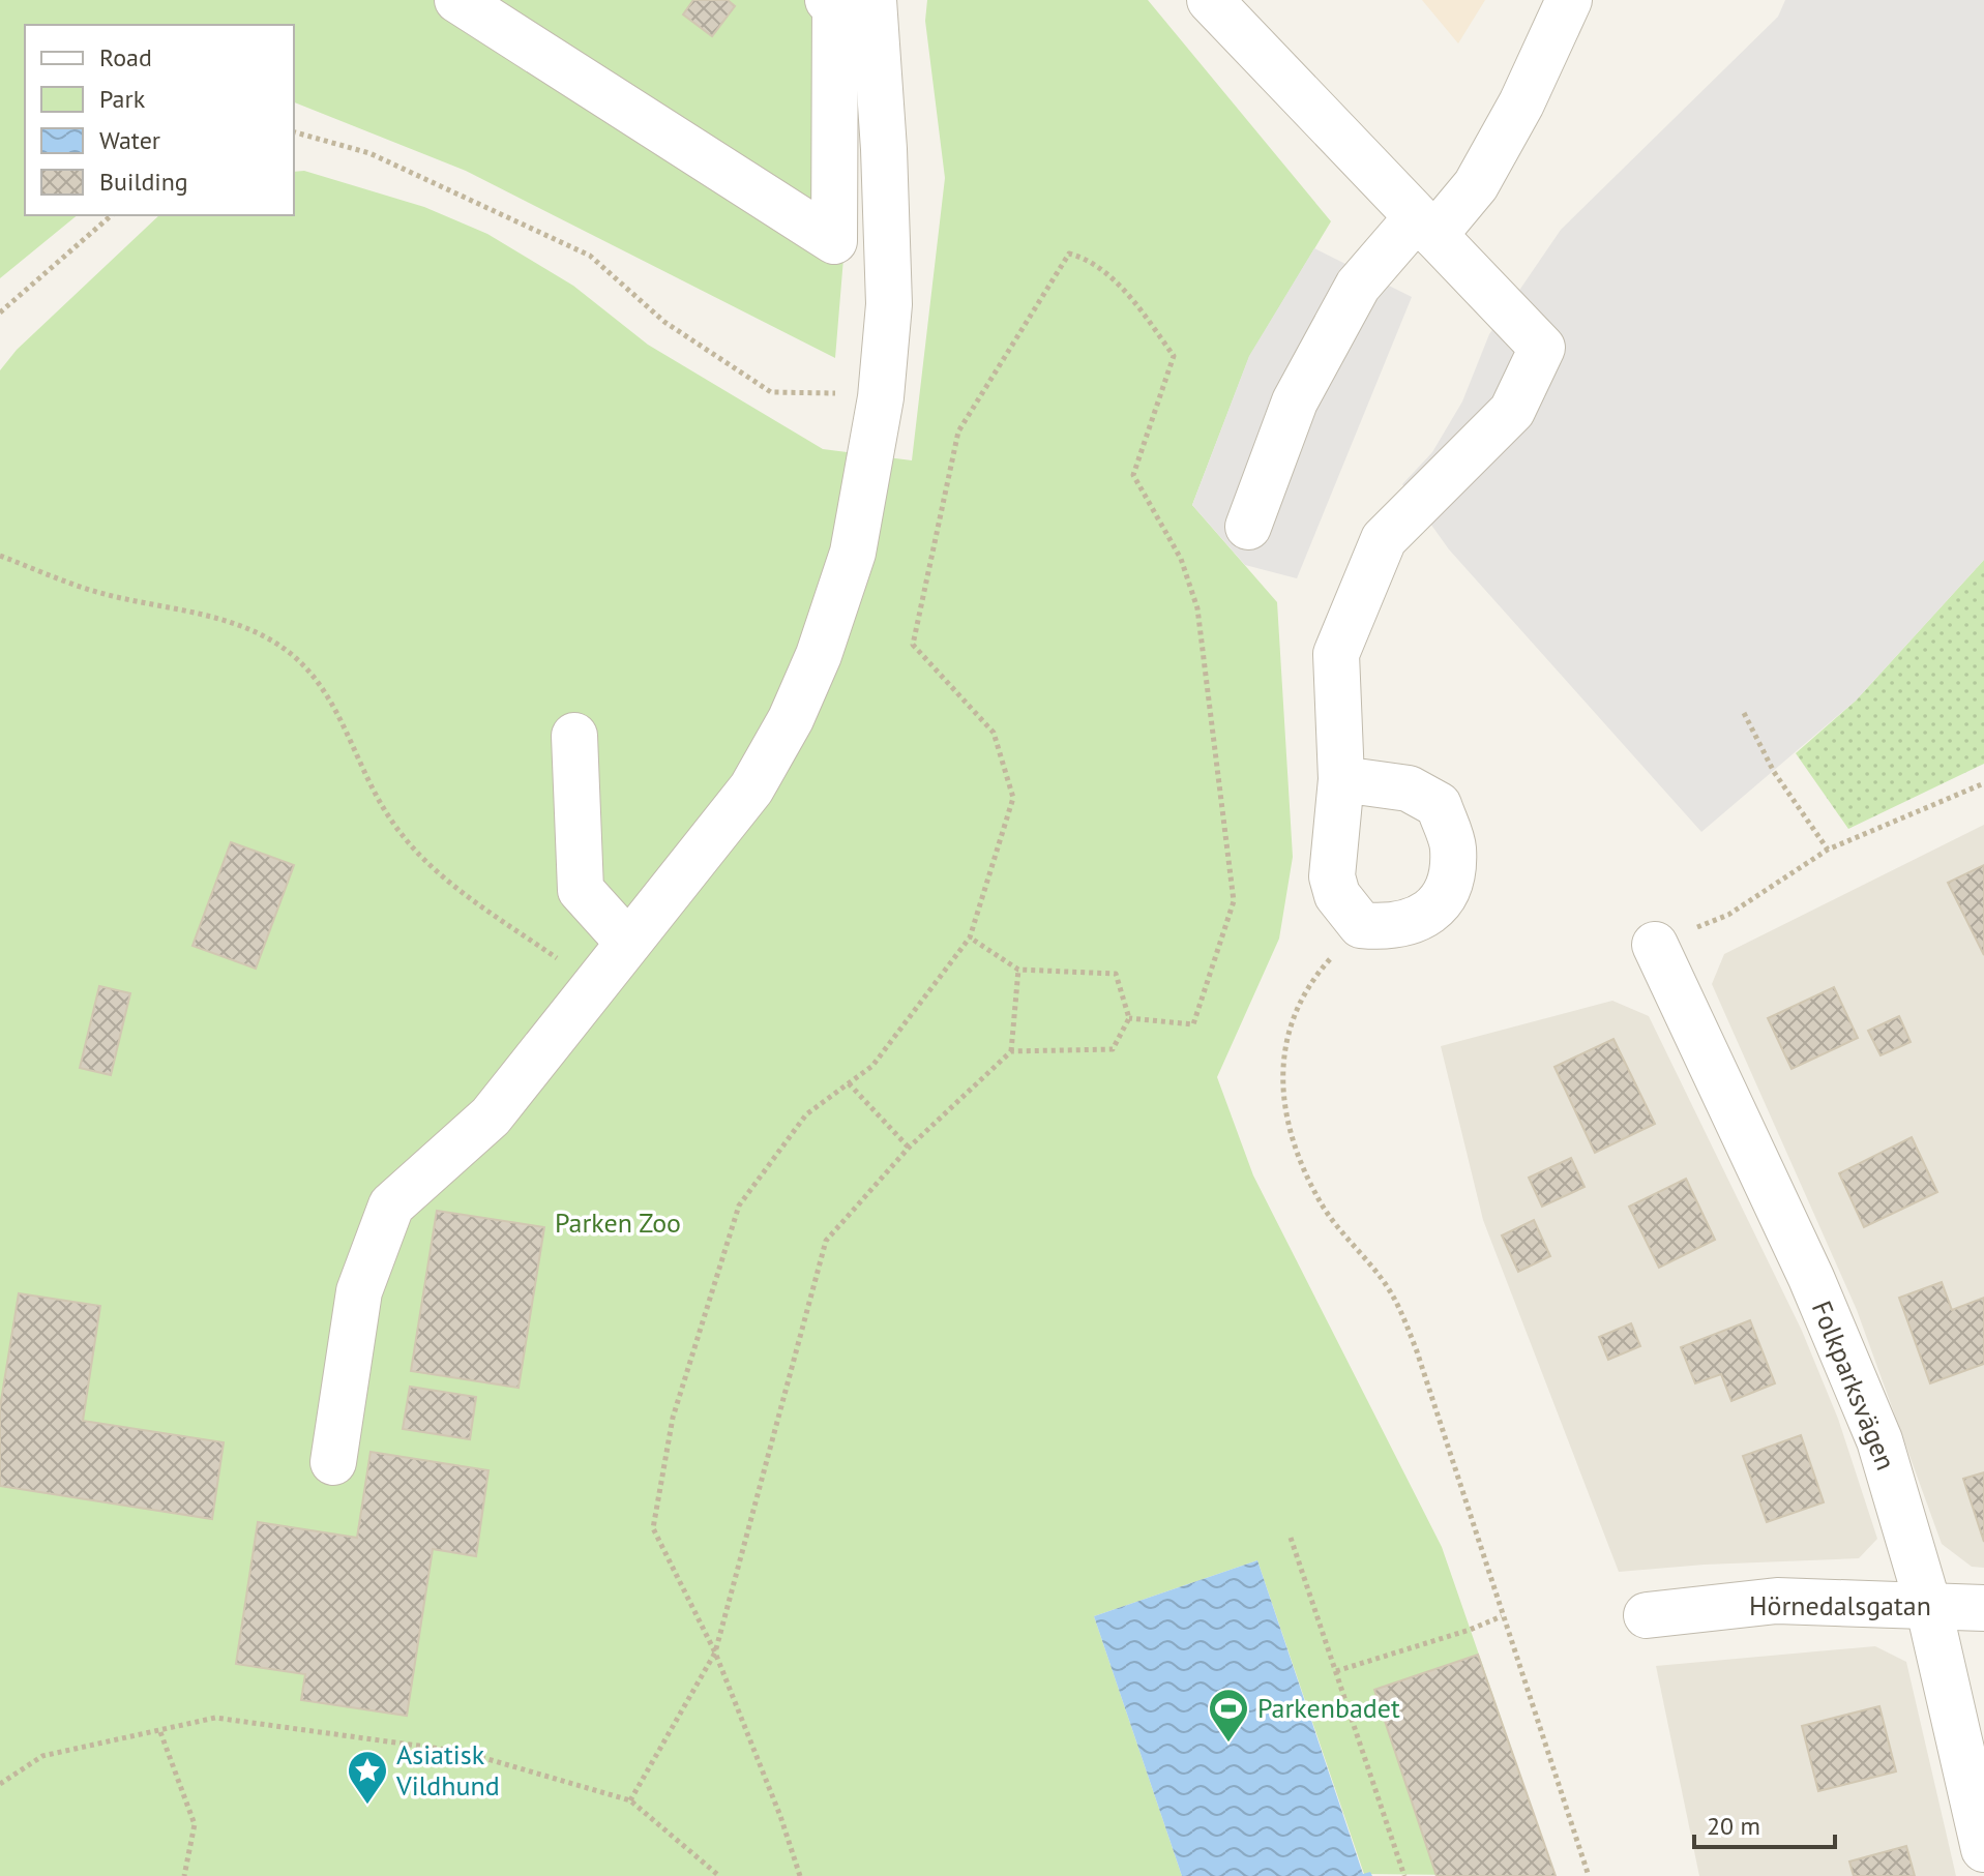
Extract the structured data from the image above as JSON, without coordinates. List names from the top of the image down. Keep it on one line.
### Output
{"streets":{"street":["Folkparksvägen","Hörnedalsgatan"]},"crossings":[["Folkparksvägen","Hörnedalsgatan"]],"parks":["Parken Zoo"],"places":{"sports":["Parkenbadet"],"place":["Asiatisk Vildhund"]},"legend":["Road","Park","Water","Building"],"scale_bar":"20 m"}
